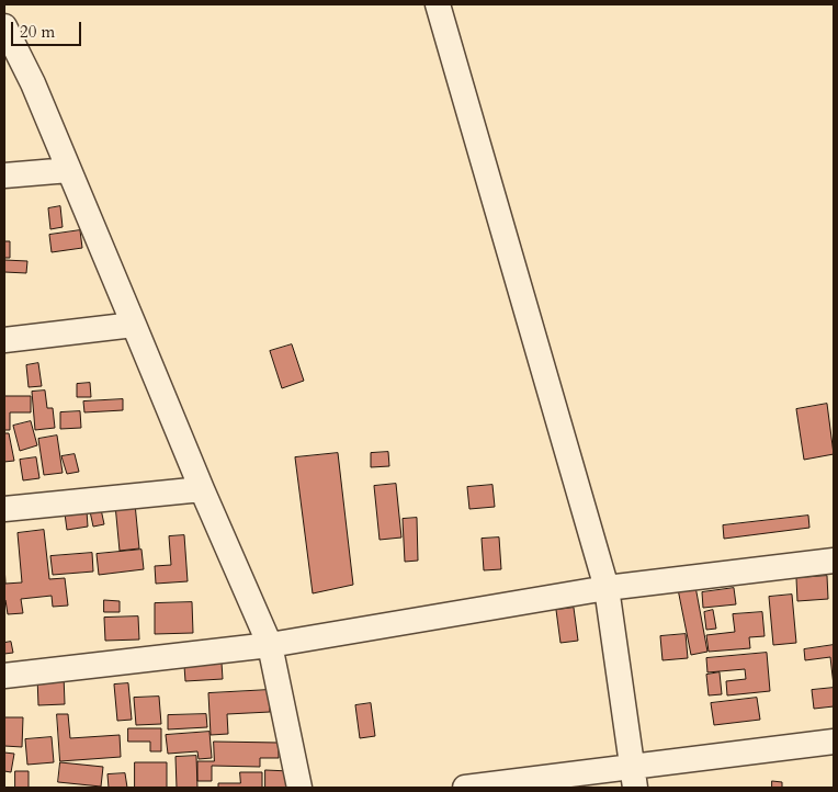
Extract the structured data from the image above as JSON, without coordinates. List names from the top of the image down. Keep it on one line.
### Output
{"scale_bar":"20 m"}
